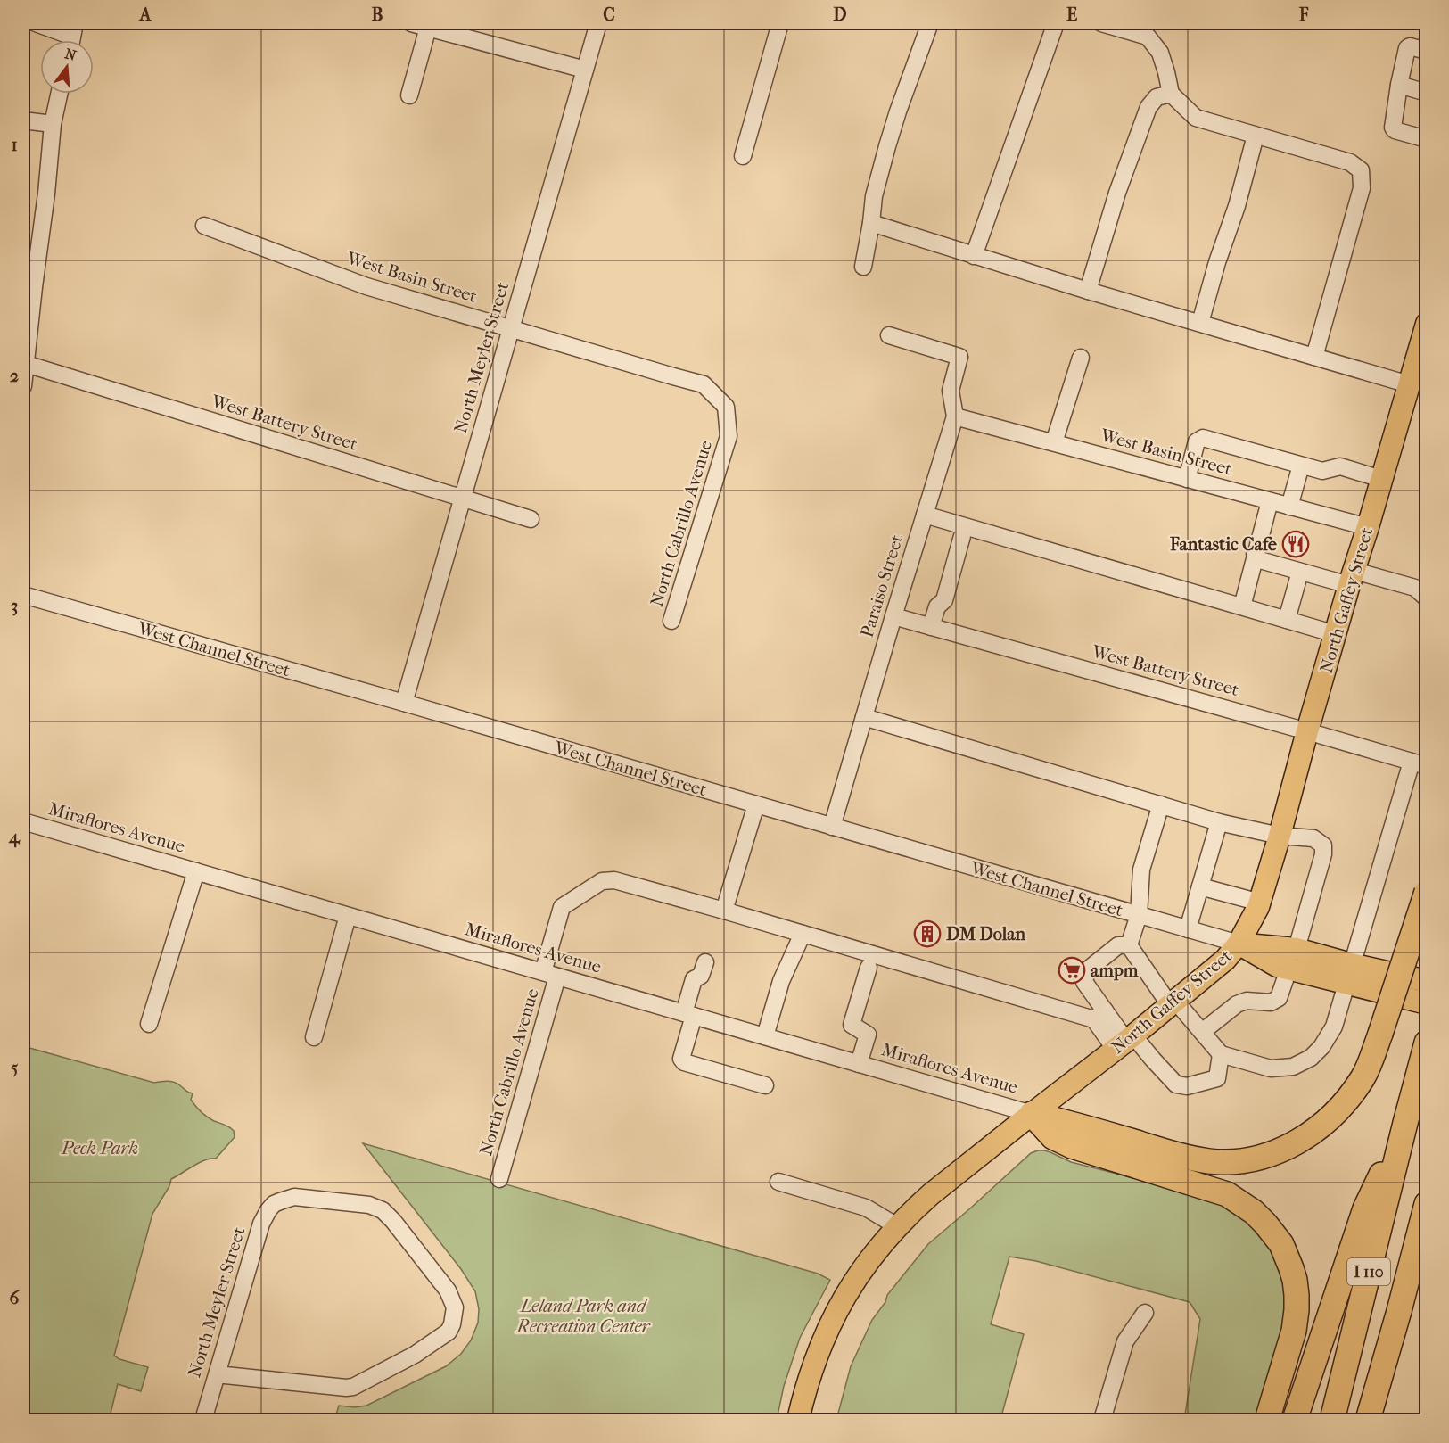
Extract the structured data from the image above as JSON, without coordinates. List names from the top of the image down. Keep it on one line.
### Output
{"streets":{"highway":["I 110"],"main road":["North Gaffey Street","West Channel Street"],"street":["West Basin Street","North Meyler Street","West Battery Street","North Cabrillo Avenue","Paraiso Street","Miraflores Avenue"]},"crossings":[["West Basin Street","North Meyler Street"],["West Basin Street","North Cabrillo Avenue"],["West Basin Street","Paraiso Street"],["West Basin Street","North Gaffey Street"],["North Meyler Street","West Battery Street"],["North Meyler Street","West Channel Street"],["West Battery Street","Paraiso Street"],["West Battery Street","North Gaffey Street"],["North Cabrillo Avenue","Miraflores Avenue"],["Paraiso Street","West Channel Street"],["North Gaffey Street","West Channel Street"],["North Gaffey Street","Miraflores Avenue"]],"parks":["Peck Park","Leland Park and Recreation Center"],"places":{"restaurant":["Fantastic Cafe"],"building":["DM Dolan"],"supermarket":["ampm"]},"north":"top","grid":{"columns":["A","B","C","D","E","F"],"rows":["1","2","3","4","5","6"]}}
